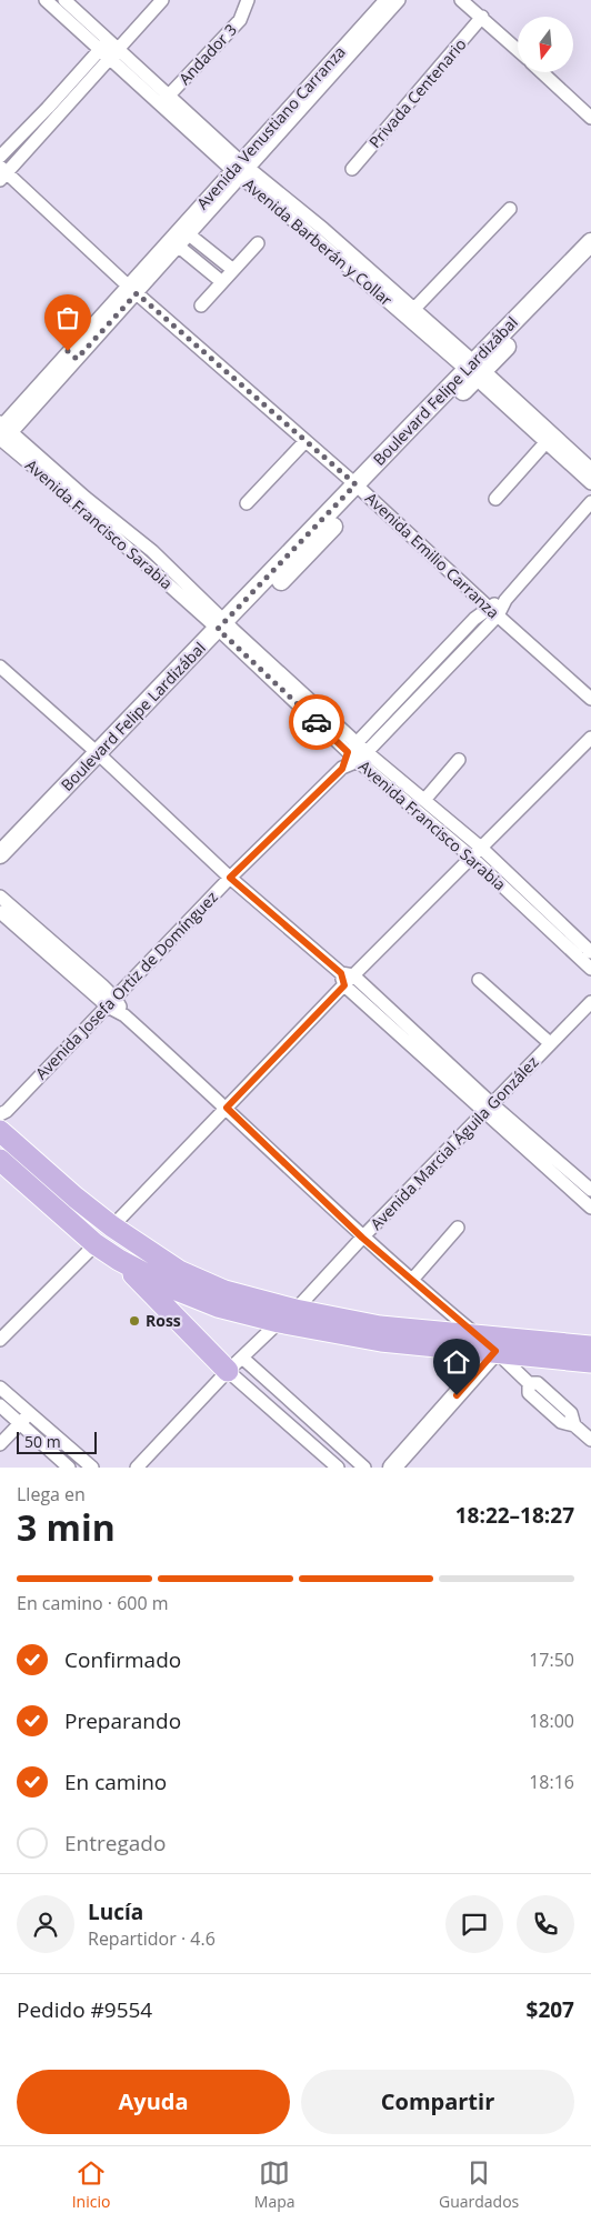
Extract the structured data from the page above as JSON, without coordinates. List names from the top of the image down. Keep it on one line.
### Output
{"streets":{"main road":["Boulevard Felipe Lardizábal"],"street":["Andador 3","Privada Centenario","Avenida Venustiano Carranza","Avenida Barberán y Collar","Avenida Francisco Sarabia","Avenida Emilio Carranza","Avenida Josefa Ortiz de Domínguez","Avenida Marcial Águila González"]},"crossings":[["Andador 3","Avenida Barberán y Collar"],["Avenida Venustiano Carranza","Avenida Barberán y Collar"],["Avenida Venustiano Carranza","Avenida Francisco Sarabia"],["Avenida Venustiano Carranza","Avenida Emilio Carranza"],["Avenida Barberán y Collar","Boulevard Felipe Lardizábal"],["Boulevard Felipe Lardizábal","Avenida Francisco Sarabia"],["Boulevard Felipe Lardizábal","Avenida Emilio Carranza"],["Avenida Francisco Sarabia","Avenida Josefa Ortiz de Domínguez"],["Avenida Emilio Carranza","Avenida Josefa Ortiz de Domínguez"]],"places":["Ross"],"scale_bar":"50 m","north":"bottom","page":{"scale":"50 m","heading":["3 min","Llega en","18:22–18:27"],"panel":["Lucía","Repartidor · 4.6","Pedido #9554","$207"],"bar":"En camino · 600 m","list":[["Confirmado","17:50"],["Preparando","18:00"],["En camino","18:16"],"Entregado"],"buttons":["Ayuda","Compartir"],"tabs":["Inicio","Mapa","Guardados"]}}
